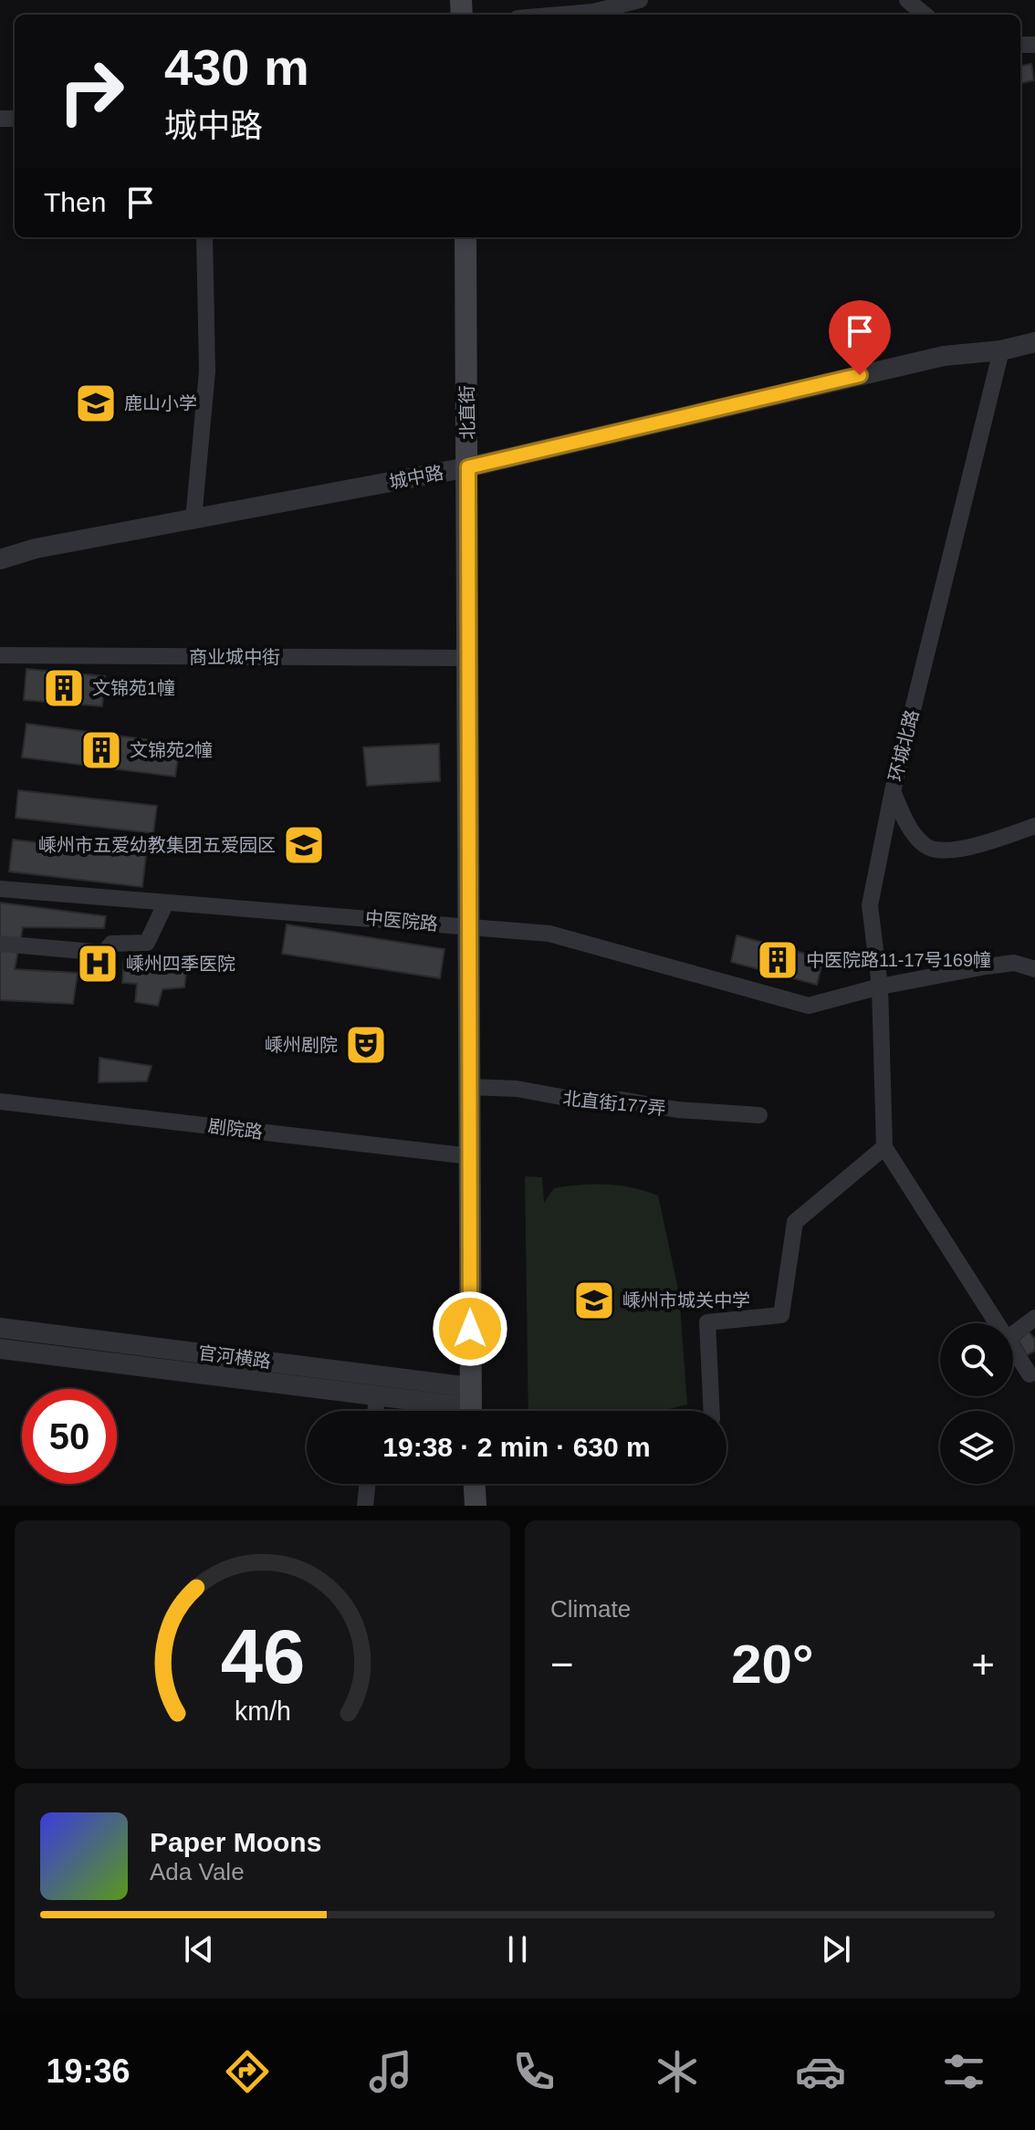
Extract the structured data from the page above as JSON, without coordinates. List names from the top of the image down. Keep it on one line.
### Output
{"streets":{"main road":["北直街"],"street":["城中路","商业城中街","环城北路","中医院路","北直街177弄","剧院路","官河横路"]},"crossings":[["北直街","城中路"],["北直街","商业城中街"],["北直街","中医院路"],["北直街","北直街177弄"],["北直街","剧院路"],["北直街","官河横路"],["城中路","环城北路"],["环城北路","中医院路"]],"places":{"school or university":["鹿山小学","嵊州市五爱幼教集团五爱园区","嵊州市城关中学"],"building":["文锦苑1幢","文锦苑2幢","中医院路11-17号169幢"],"hospital":["嵊州四季医院"],"theatre":["嵊州剧院"]},"page":{"turn":["430 m","城中路"],"then":"Then","limit":"50","trip":"19:38 · 2 min · 630 m","tile":"Climate","heat":["−","20°","+"],"song":["Paper Moons","Ada Vale"],"tabs":"19:36","gauge":["46","km/h"]}}
